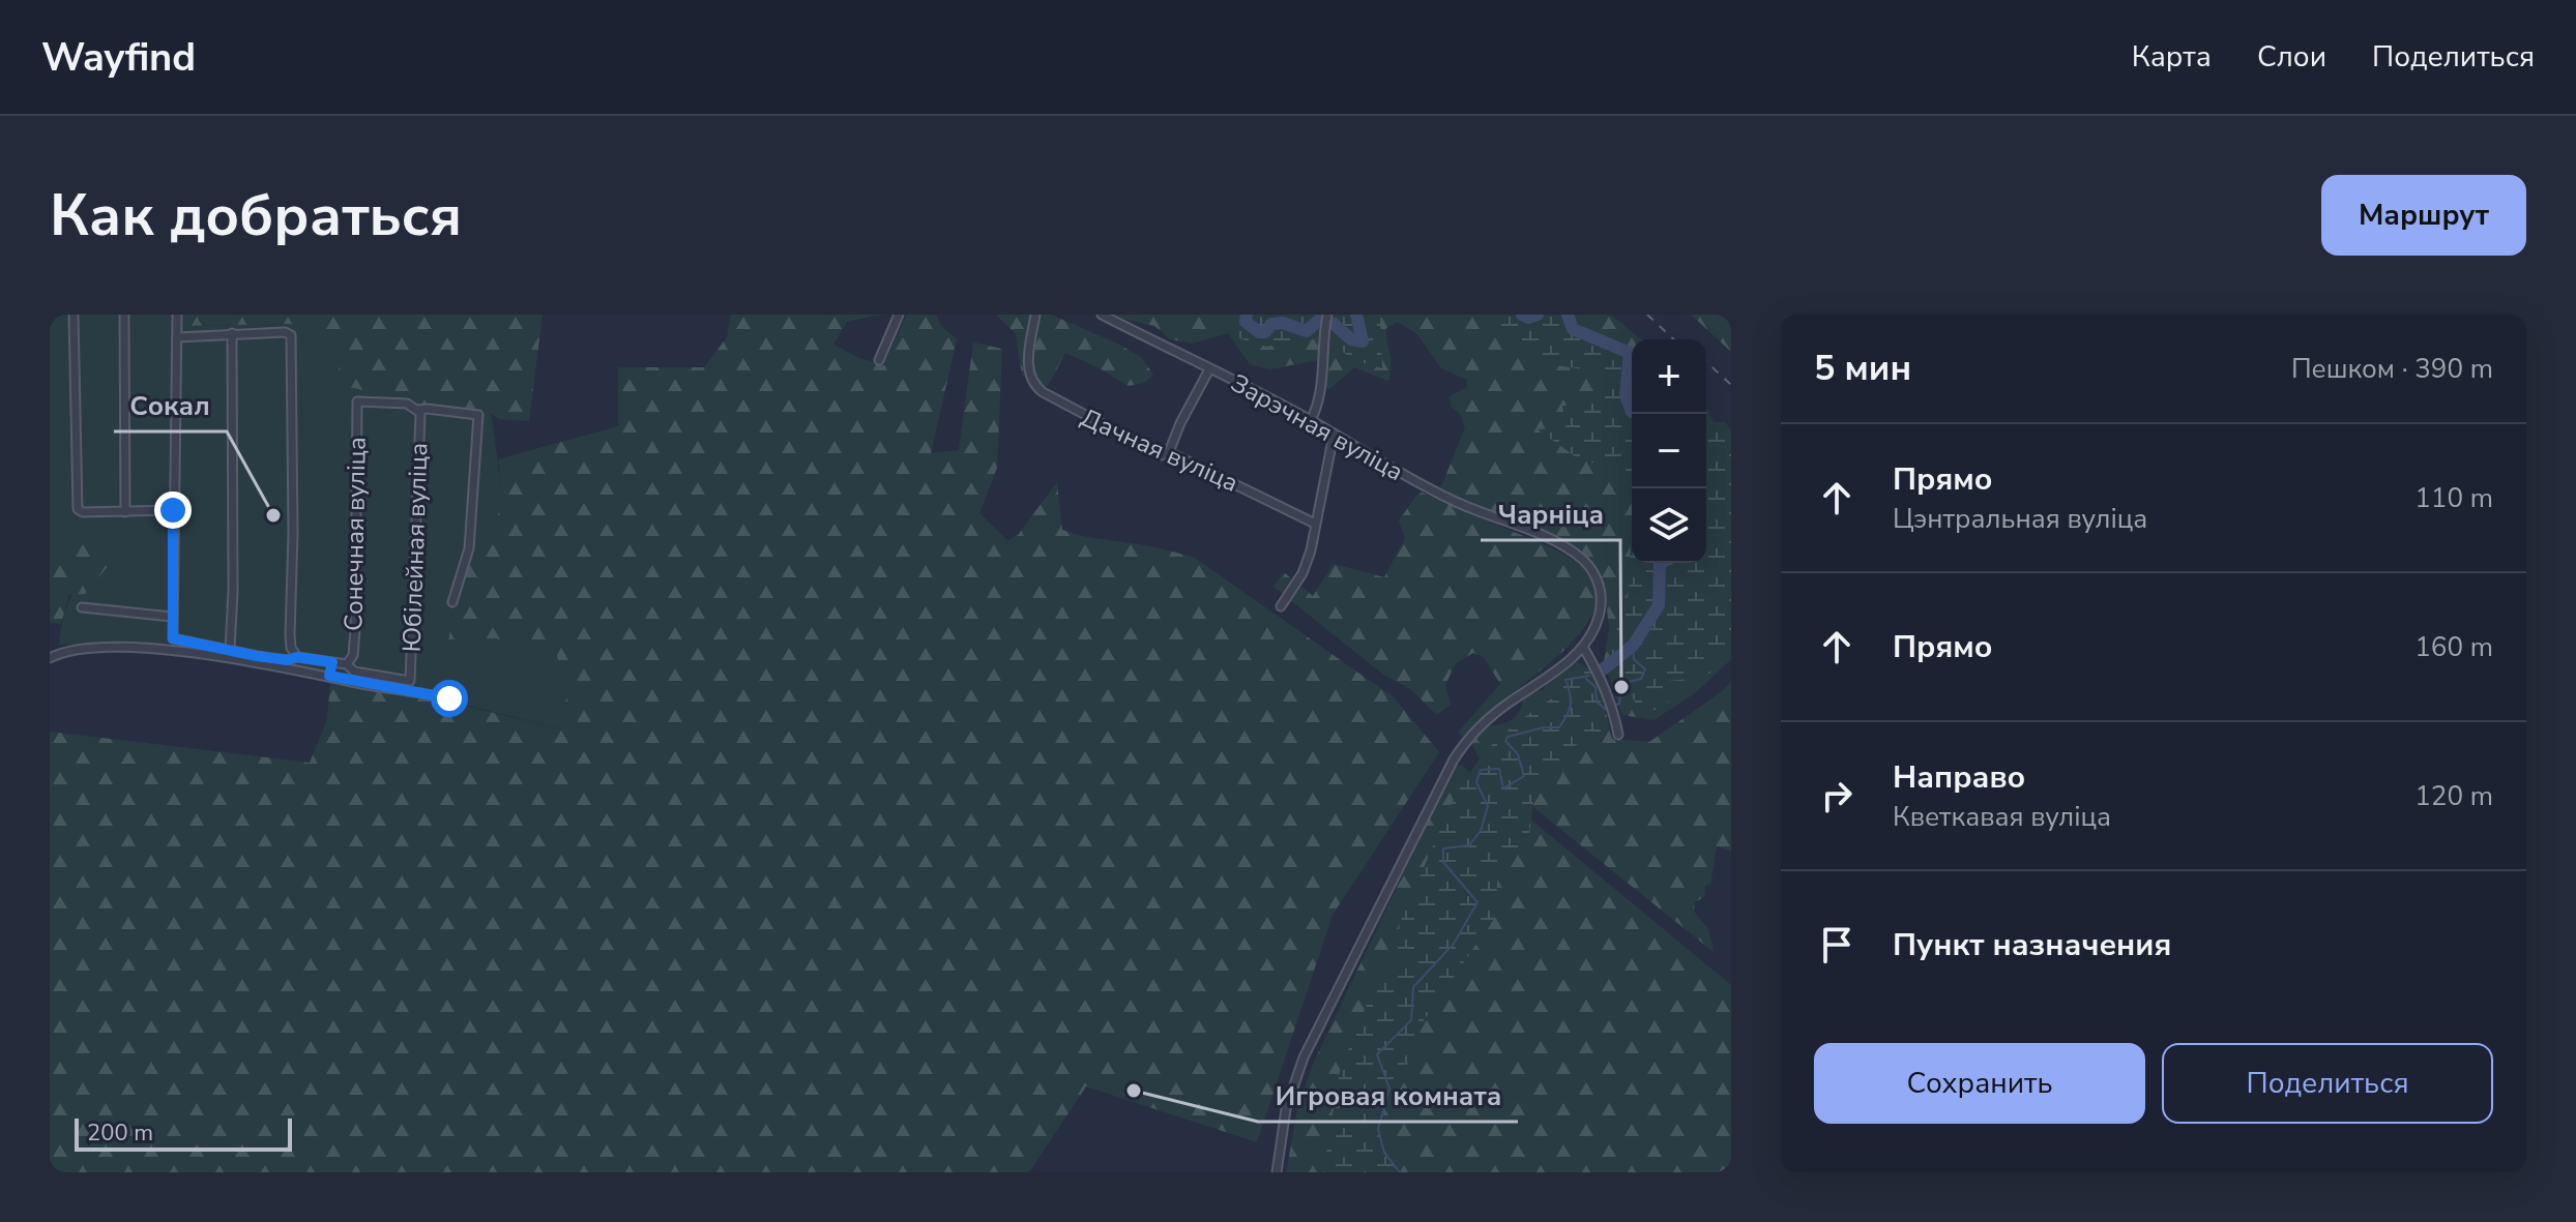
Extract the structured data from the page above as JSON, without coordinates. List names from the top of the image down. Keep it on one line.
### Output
{"streets":{"street":["Зарэчная вуліца","Дачная вуліца","Сонечная вуліца","Юбілейная вуліца"]},"crossings":[["Сонечная вуліца","Юбілейная вуліца"]],"places":["Сокал","Чарніца","Игровая комната"],"scale_bar":"200 m","page":{"header":"Wayfind","nav":["Карта","Слои","Поделиться"],"buttons":["Маршрут",["Сохранить","Поделиться"]],"title":"Как добраться","heading":["5 мин","Пешком · 390 m"],"map_buttons":["+","−"],"list":[["Прямо","Цэнтральная вуліца","110 m"],["Прямо","160 m"],["Направо","Кветкавая вуліца","120 m"],"Пункт назначения"],"scale":"200 m"}}
